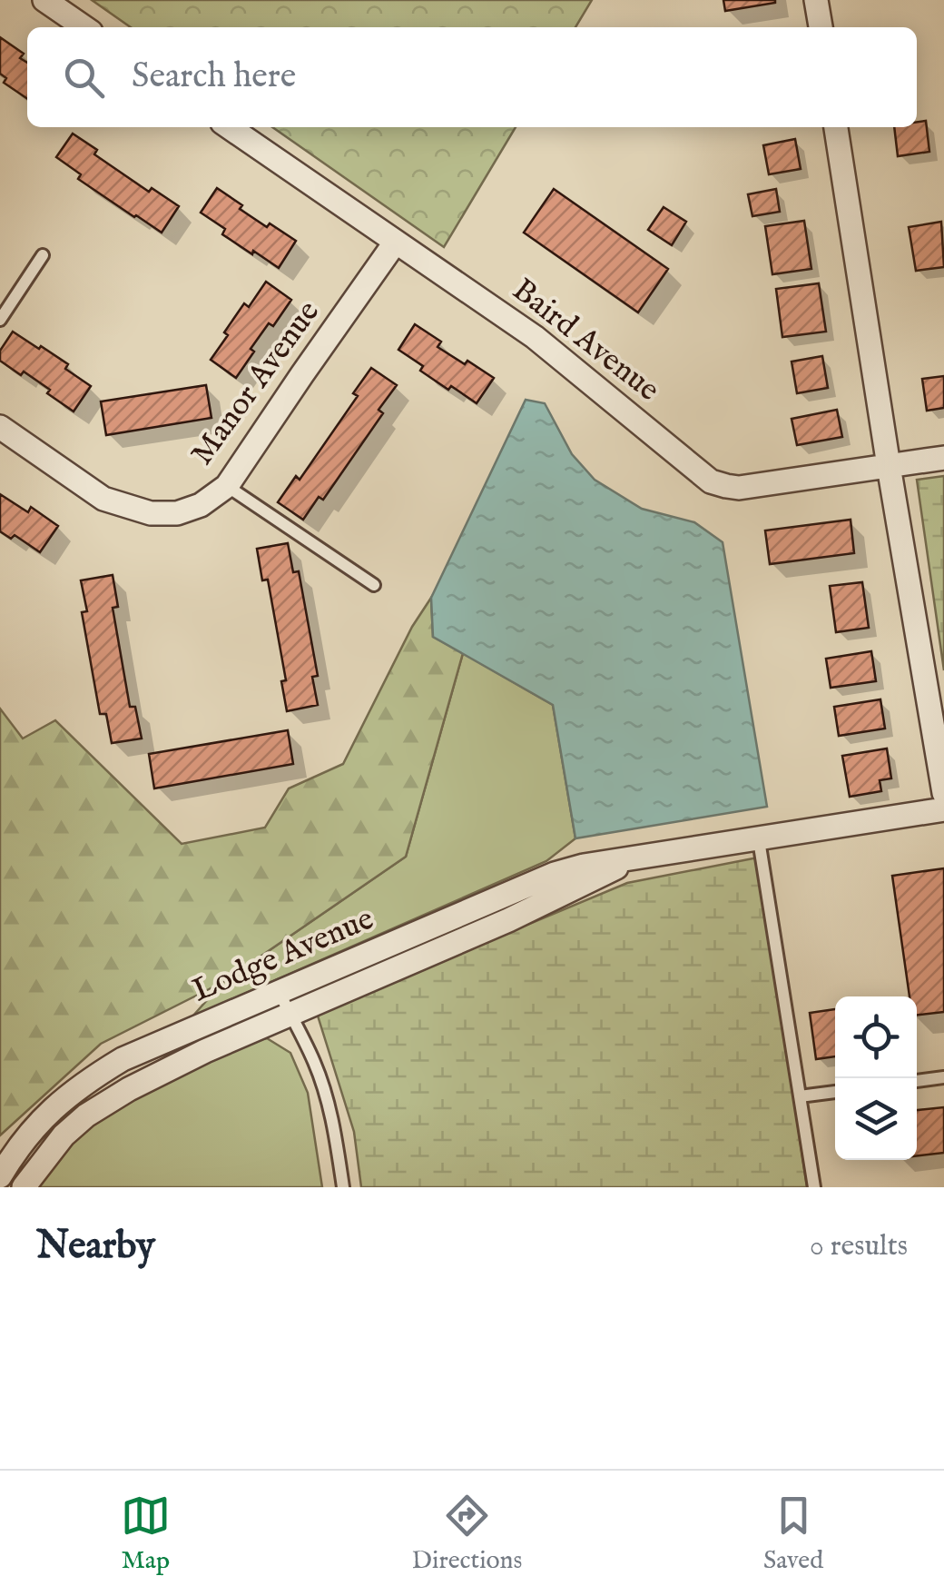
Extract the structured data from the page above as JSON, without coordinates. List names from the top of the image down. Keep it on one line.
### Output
{"streets":{"street":["Baird Avenue","Manor Avenue","Lodge Avenue"]},"crossings":[["Baird Avenue","Manor Avenue"]],"page":{"search":"Search here","heading":["Nearby","0 results"],"nav":["Map","Directions","Saved"]}}
